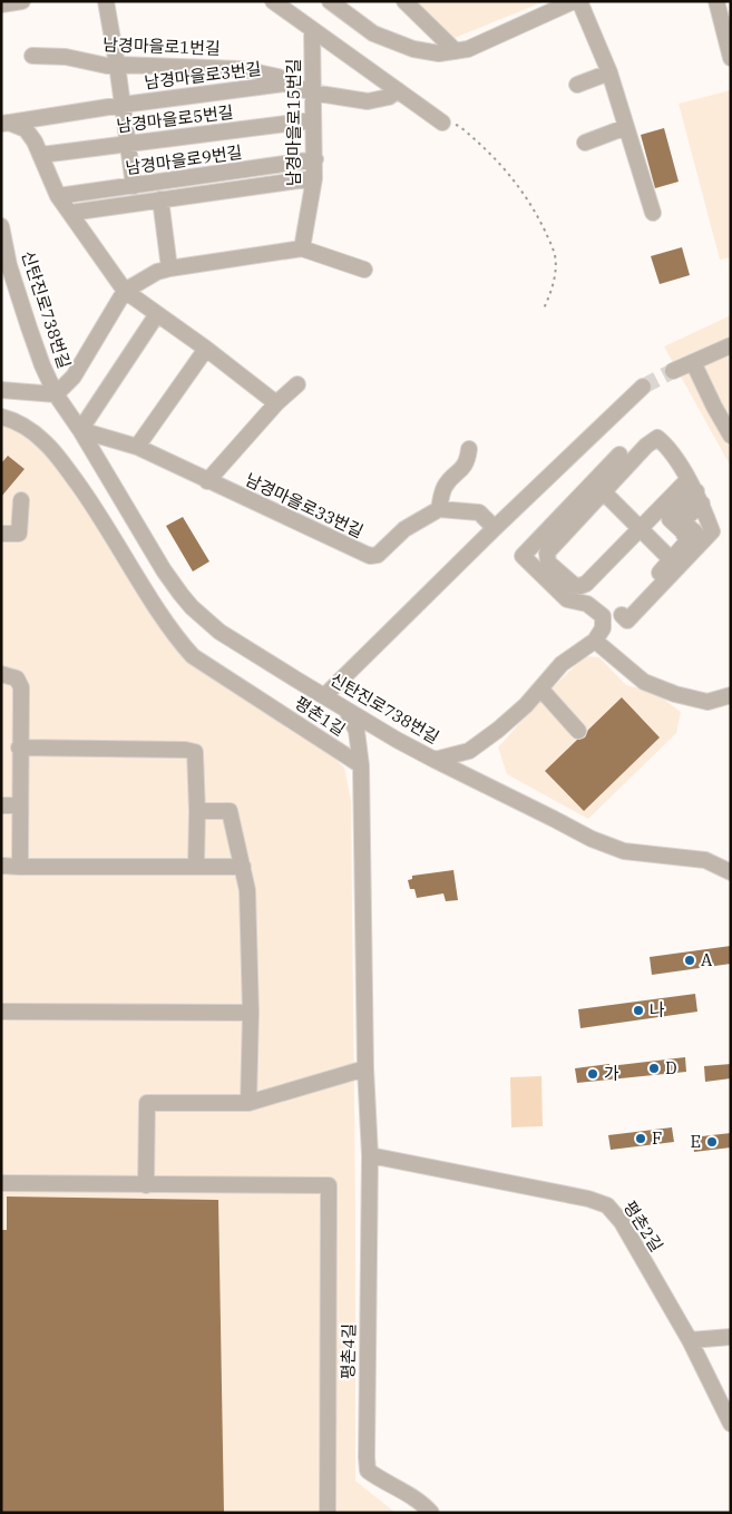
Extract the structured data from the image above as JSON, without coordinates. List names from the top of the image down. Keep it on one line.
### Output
{"streets":{"street":["남경마을로1번길","남경마을로3번길","남경마을로5번길","남경마을로15번길","남경마을로9번길","신탄진로738번길","남경마을로33번길","평촌1길","평촌2길","평촌4길"]},"crossings":[["남경마을로1번길","남경마을로3번길"],["남경마을로3번길","남경마을로15번길"],["남경마을로5번길","남경마을로15번길"],["남경마을로15번길","남경마을로9번길"],["평촌2길","평촌4길"]],"places":["A","나","D","가","F","E"]}
